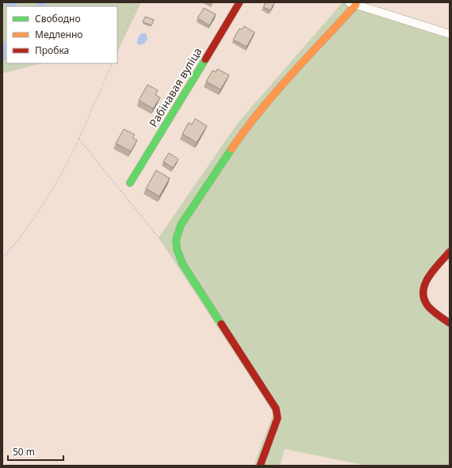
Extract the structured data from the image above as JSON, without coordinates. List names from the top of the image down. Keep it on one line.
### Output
{"streets":{"street":["Рабінавая вуліца"]},"legend":["Свободно","Медленно","Пробка"],"scale_bar":"50 m"}
